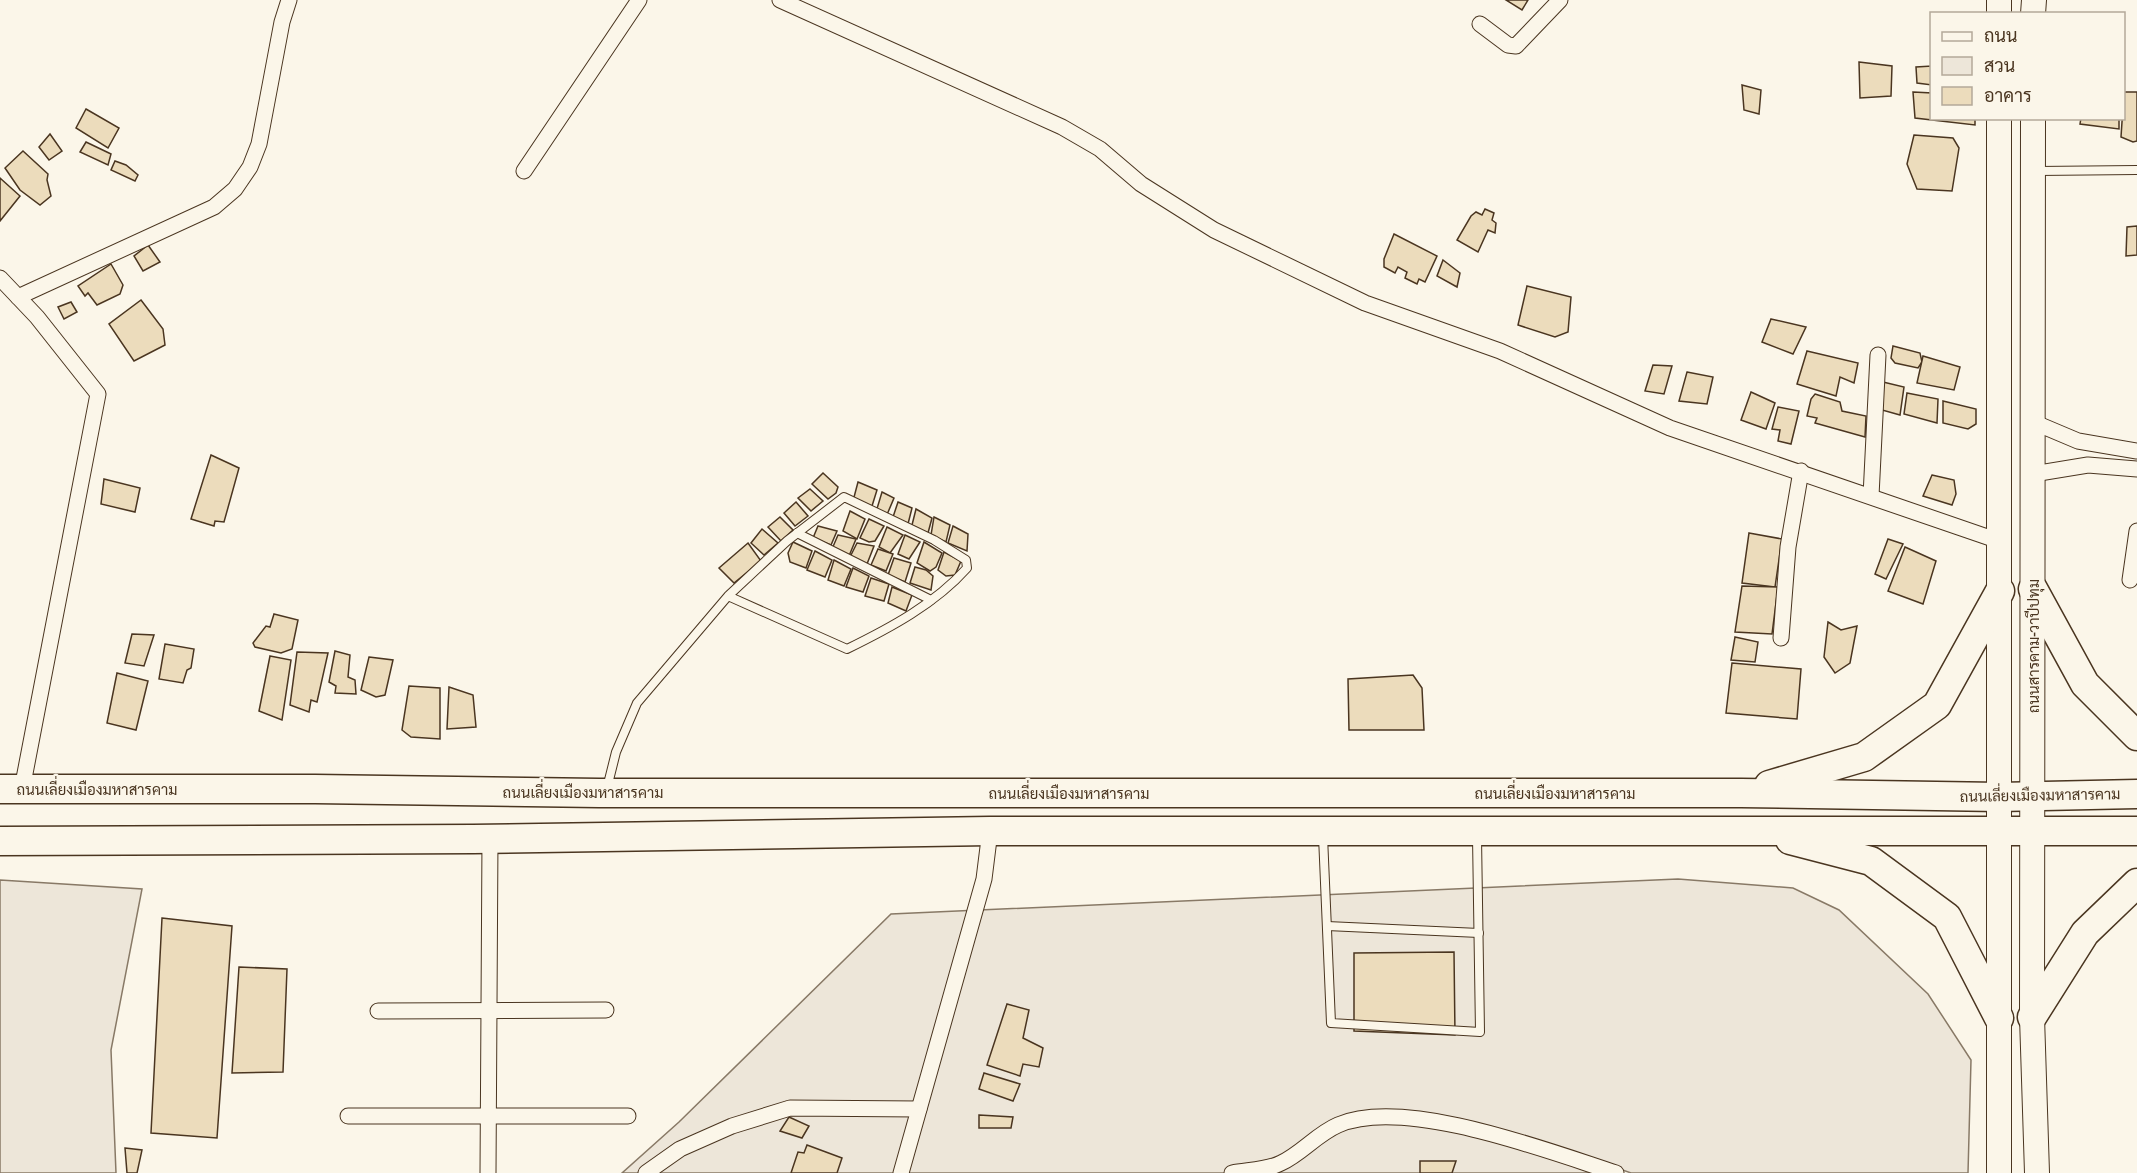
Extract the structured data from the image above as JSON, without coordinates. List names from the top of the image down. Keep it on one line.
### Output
{"streets":{"highway":["ถนนเลี่ยงเมืองมหาสารคาม"],"main road":["ถนนสารคาม-วาปีปทุม"]},"crossings":[["ถนนสารคาม-วาปีปทุม","ถนนเลี่ยงเมืองมหาสารคาม"]],"legend":["ถนน","สวน","อาคาร"]}
